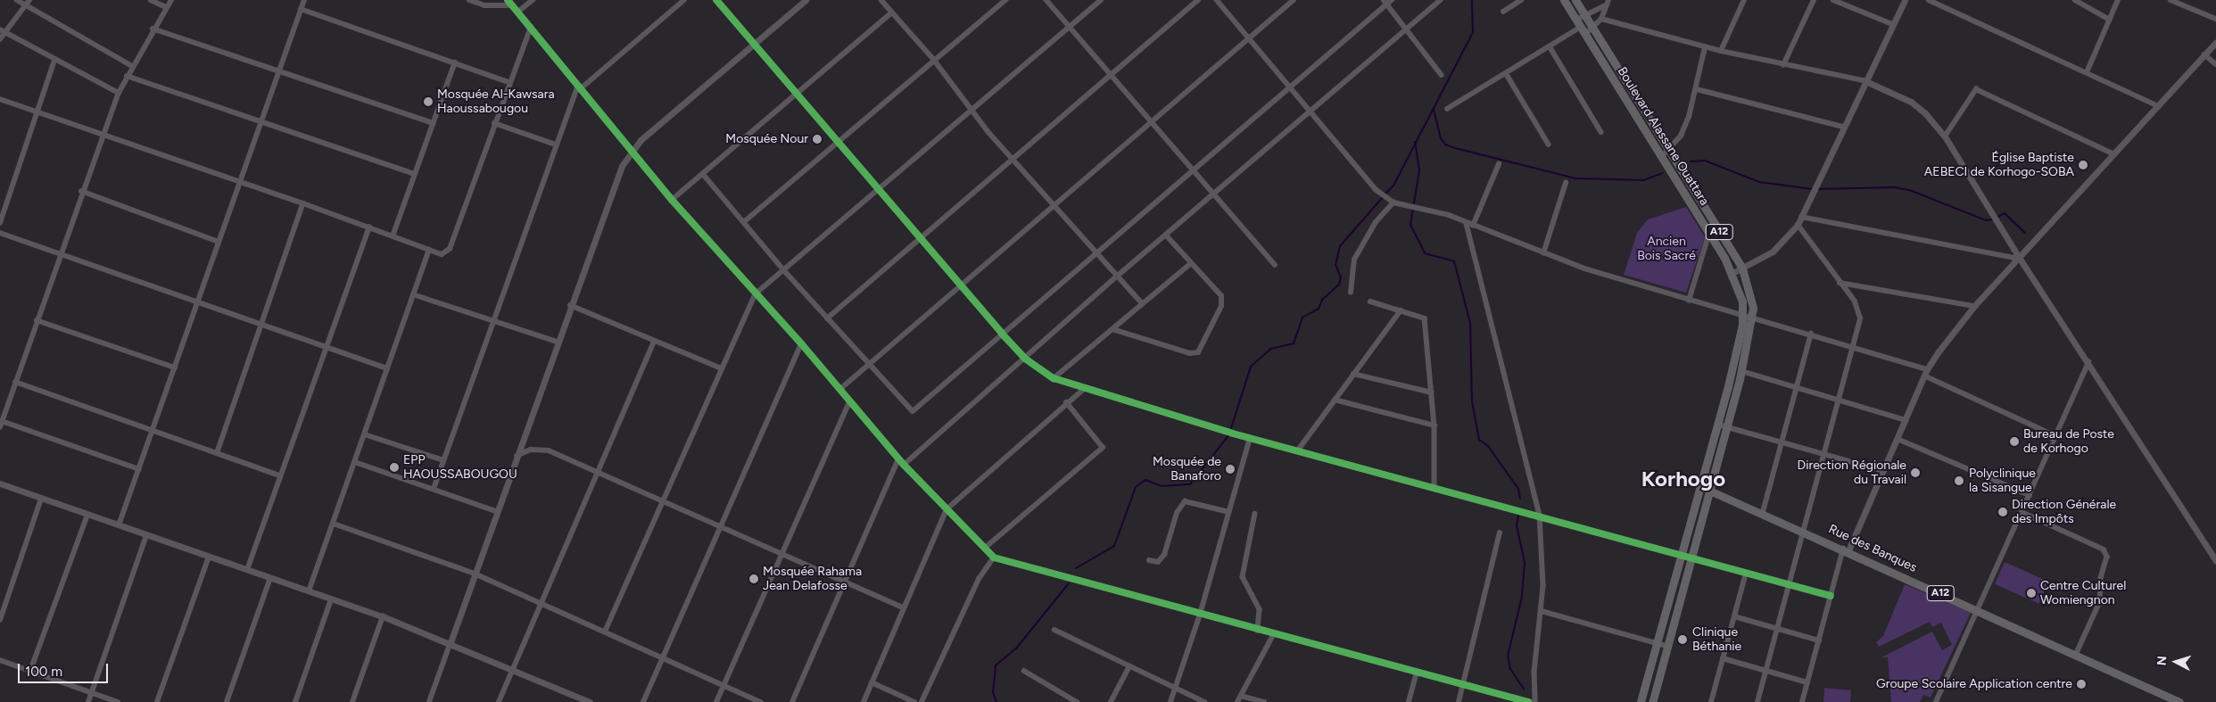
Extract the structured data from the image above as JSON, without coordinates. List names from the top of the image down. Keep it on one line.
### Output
{"streets":{"main road":["Boulevard Alassane Ouattara","A12","Rue des Banques"]},"crossings":[["Boulevard Alassane Ouattara","Rue des Banques"]],"districts":["Korhogo"],"parks":["Ancien Bois Sacré"],"places":["Mosquée Al-Kawsara Haoussabougou","Mosquée Nour","Église Baptiste AEBECI de Korhogo-SOBA","Bureau de Poste de Korhogo","EPP HAOUSSABOUGOU","Mosquée de Banaforo","Direction Régionale du Travail","Polyclinique la Sisangue","Direction Générale des Impôts","Mosquée Rahama Jean Delafosse","Centre Culturel Womiengnon","Clinique Béthanie","Groupe Scolaire Application centre"],"scale_bar":"100 m","north":"left"}
